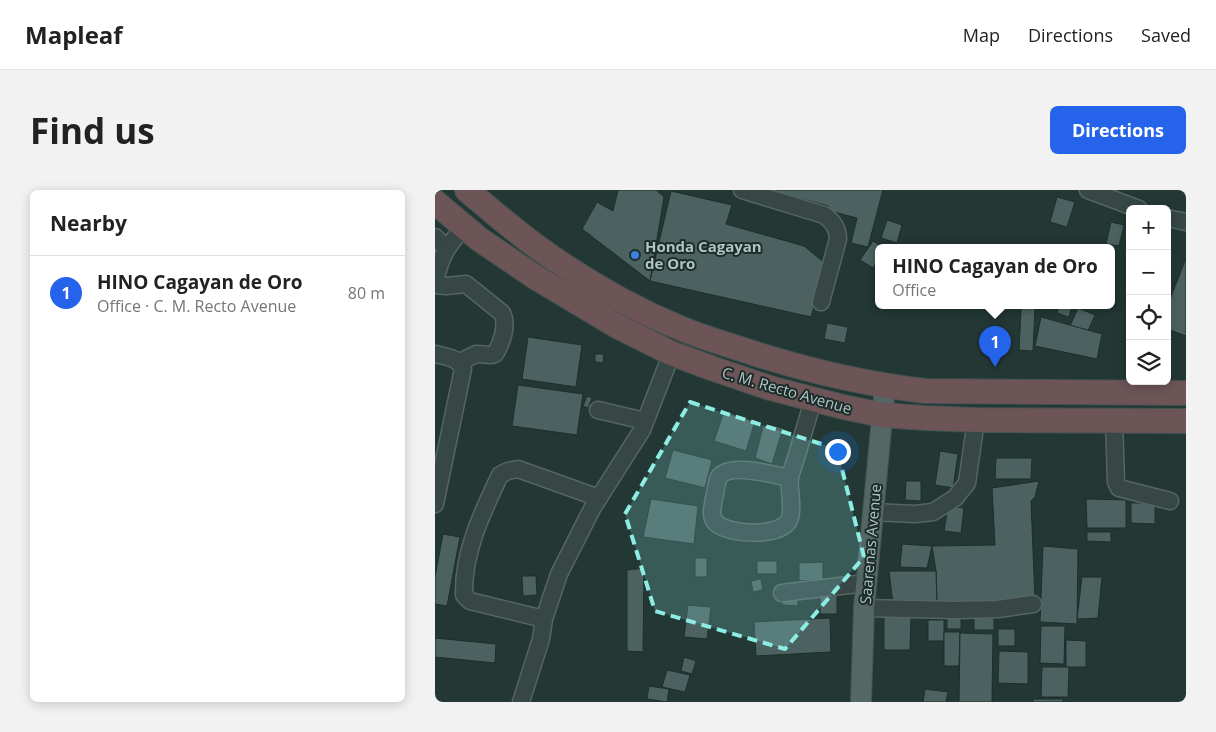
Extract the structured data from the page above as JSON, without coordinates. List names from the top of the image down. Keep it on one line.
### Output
{"streets":{"highway":["C. M. Recto Avenue"],"main road":["Saarenas Avenue"]},"crossings":[["C. M. Recto Avenue","Saarenas Avenue"]],"places":["Honda Cagayan de Oro"],"page":{"header":"Mapleaf","nav":["Map","Directions","Saved"],"buttons":"Directions","title":"Find us","heading":"Nearby","map_buttons":["+","−"],"popup":["HINO Cagayan de Oro","Office"],"list":[{"mark":"1","name":"HINO Cagayan de Oro","note":"Office · C. M. Recto Avenue","value":"80 m"}],"pins":"1"}}
